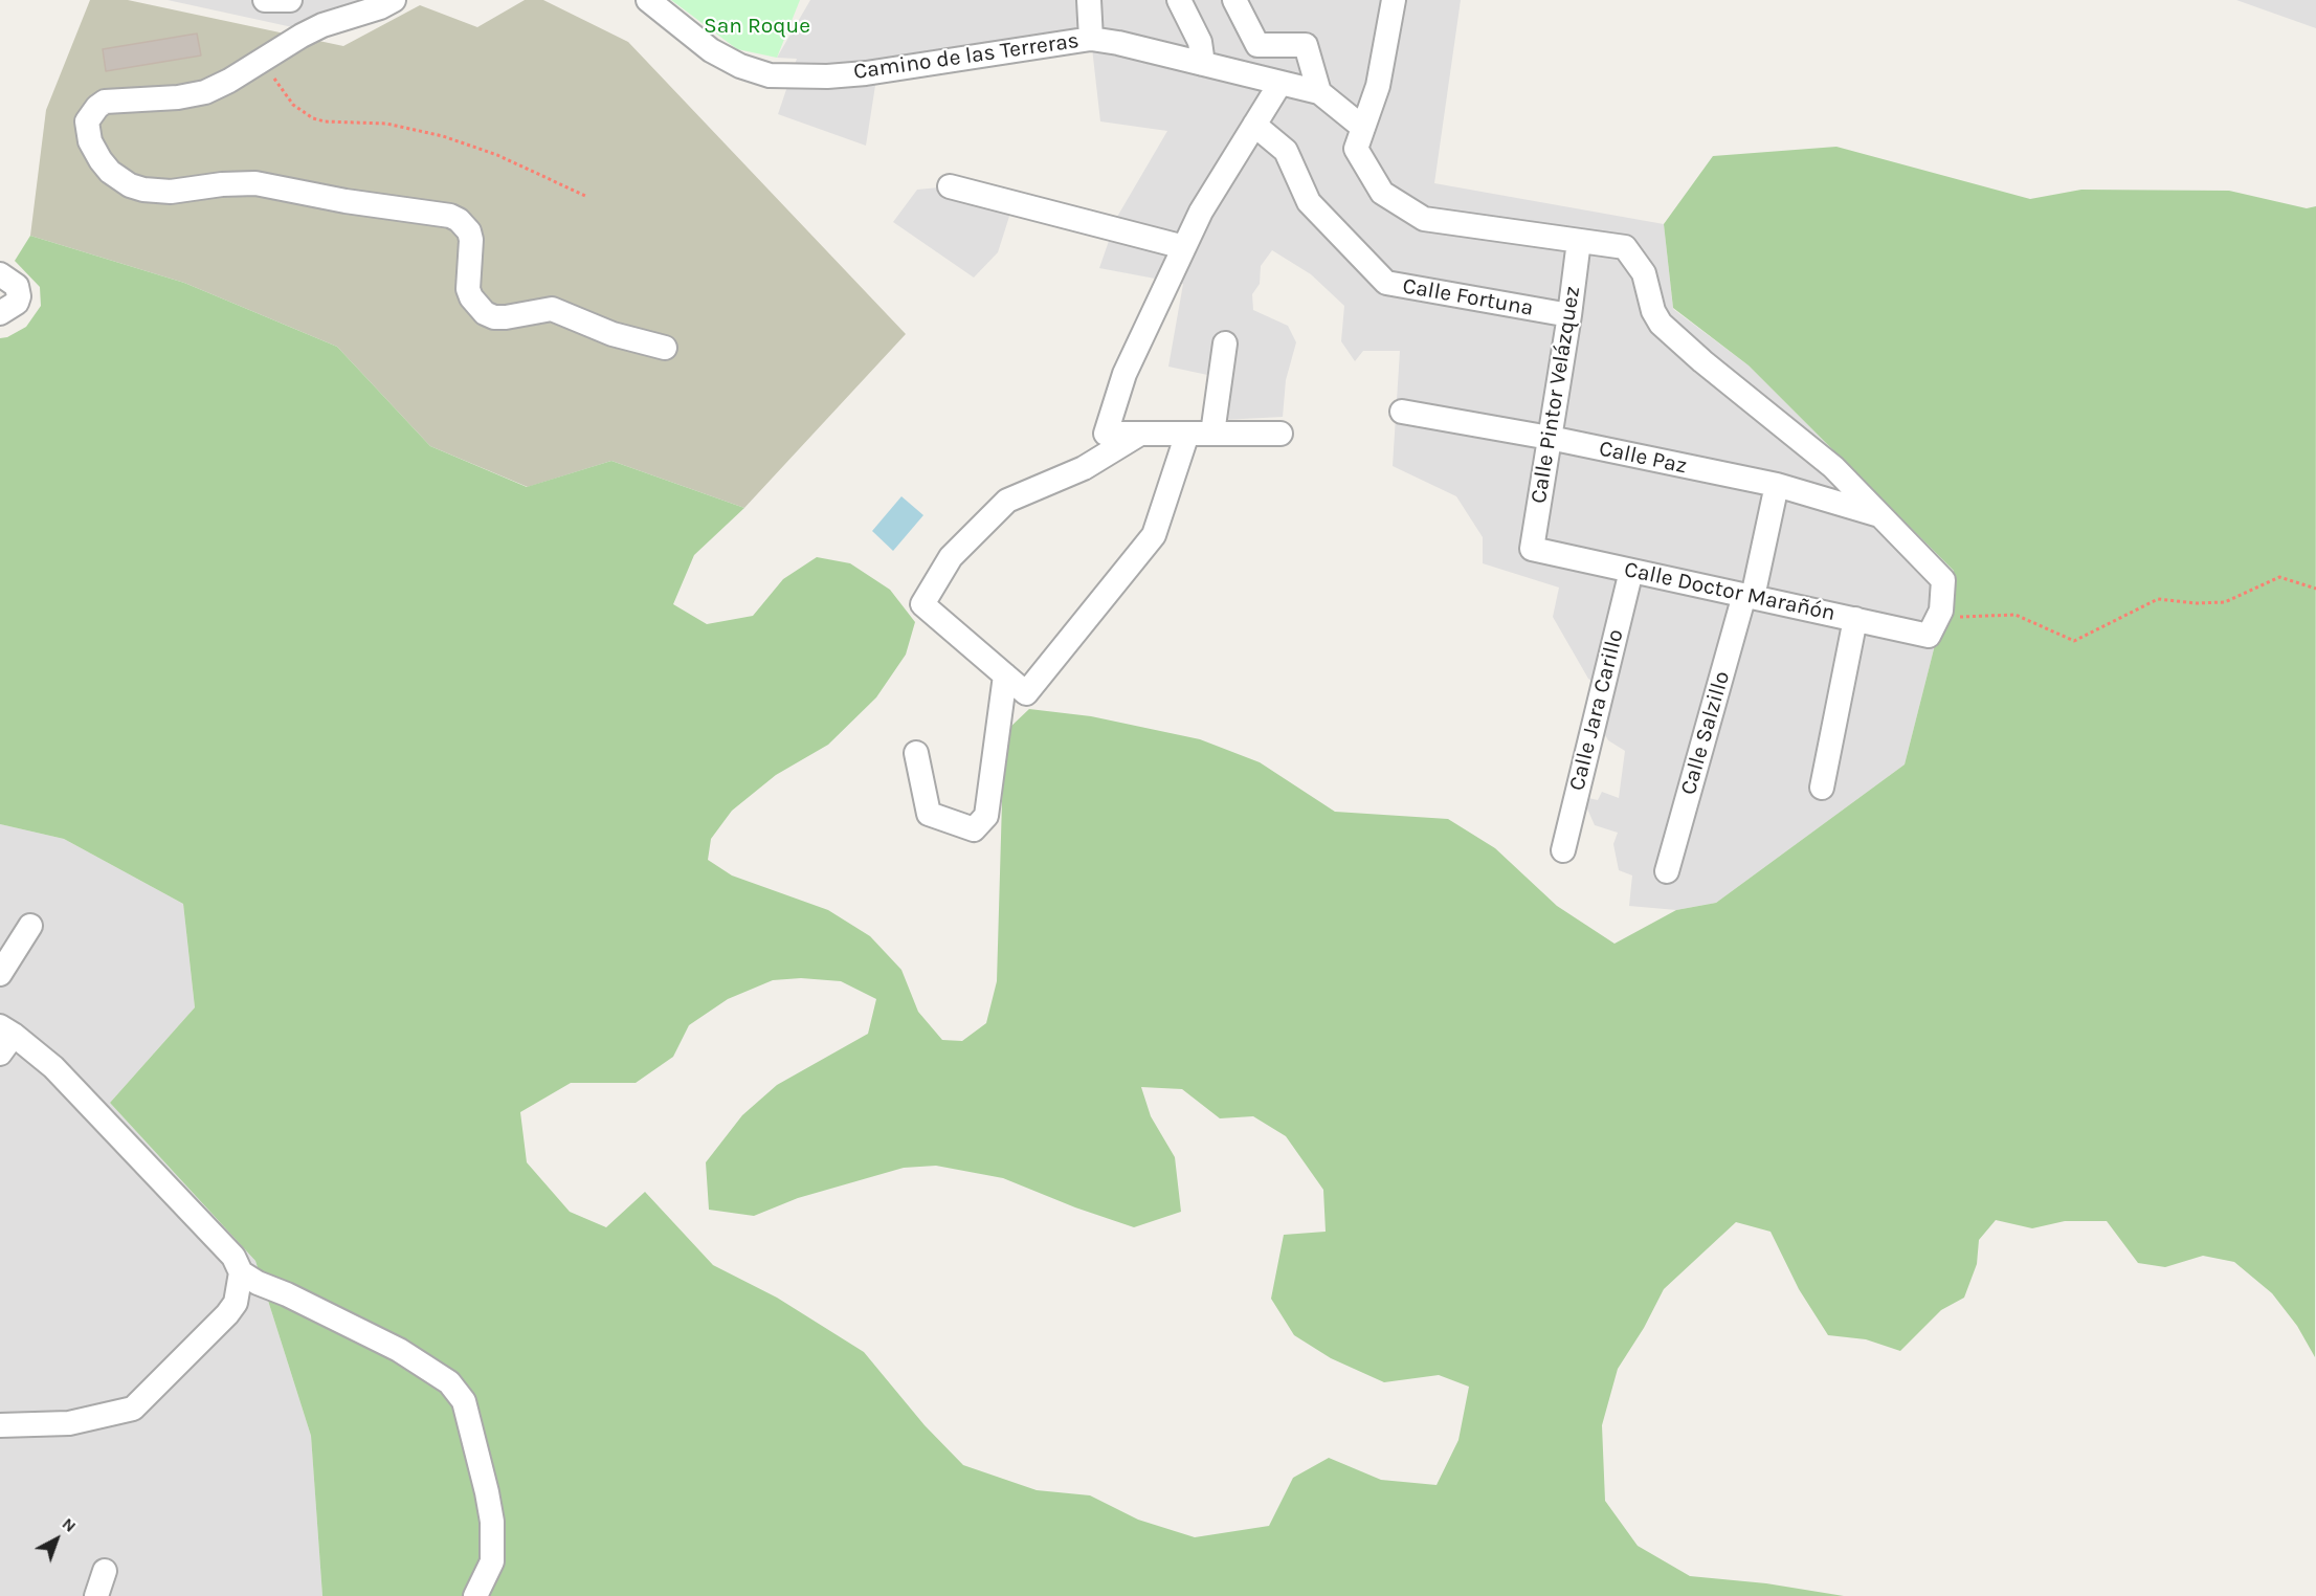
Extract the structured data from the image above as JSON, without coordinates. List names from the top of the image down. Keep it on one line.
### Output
{"streets":{"street":["Camino de las Terreras","Calle Fortuna","Calle Pintor Velázquez","Calle Paz","Calle Doctor Marañón","Calle Jara Carillo","Calle Salzillo"]},"crossings":[["Calle Fortuna","Calle Pintor Velázquez"],["Calle Pintor Velázquez","Calle Paz"],["Calle Pintor Velázquez","Calle Doctor Marañón"],["Calle Paz","Calle Salzillo"],["Calle Doctor Marañón","Calle Jara Carillo"],["Calle Doctor Marañón","Calle Salzillo"]],"parks":["San Roque"],"north":"top right"}
